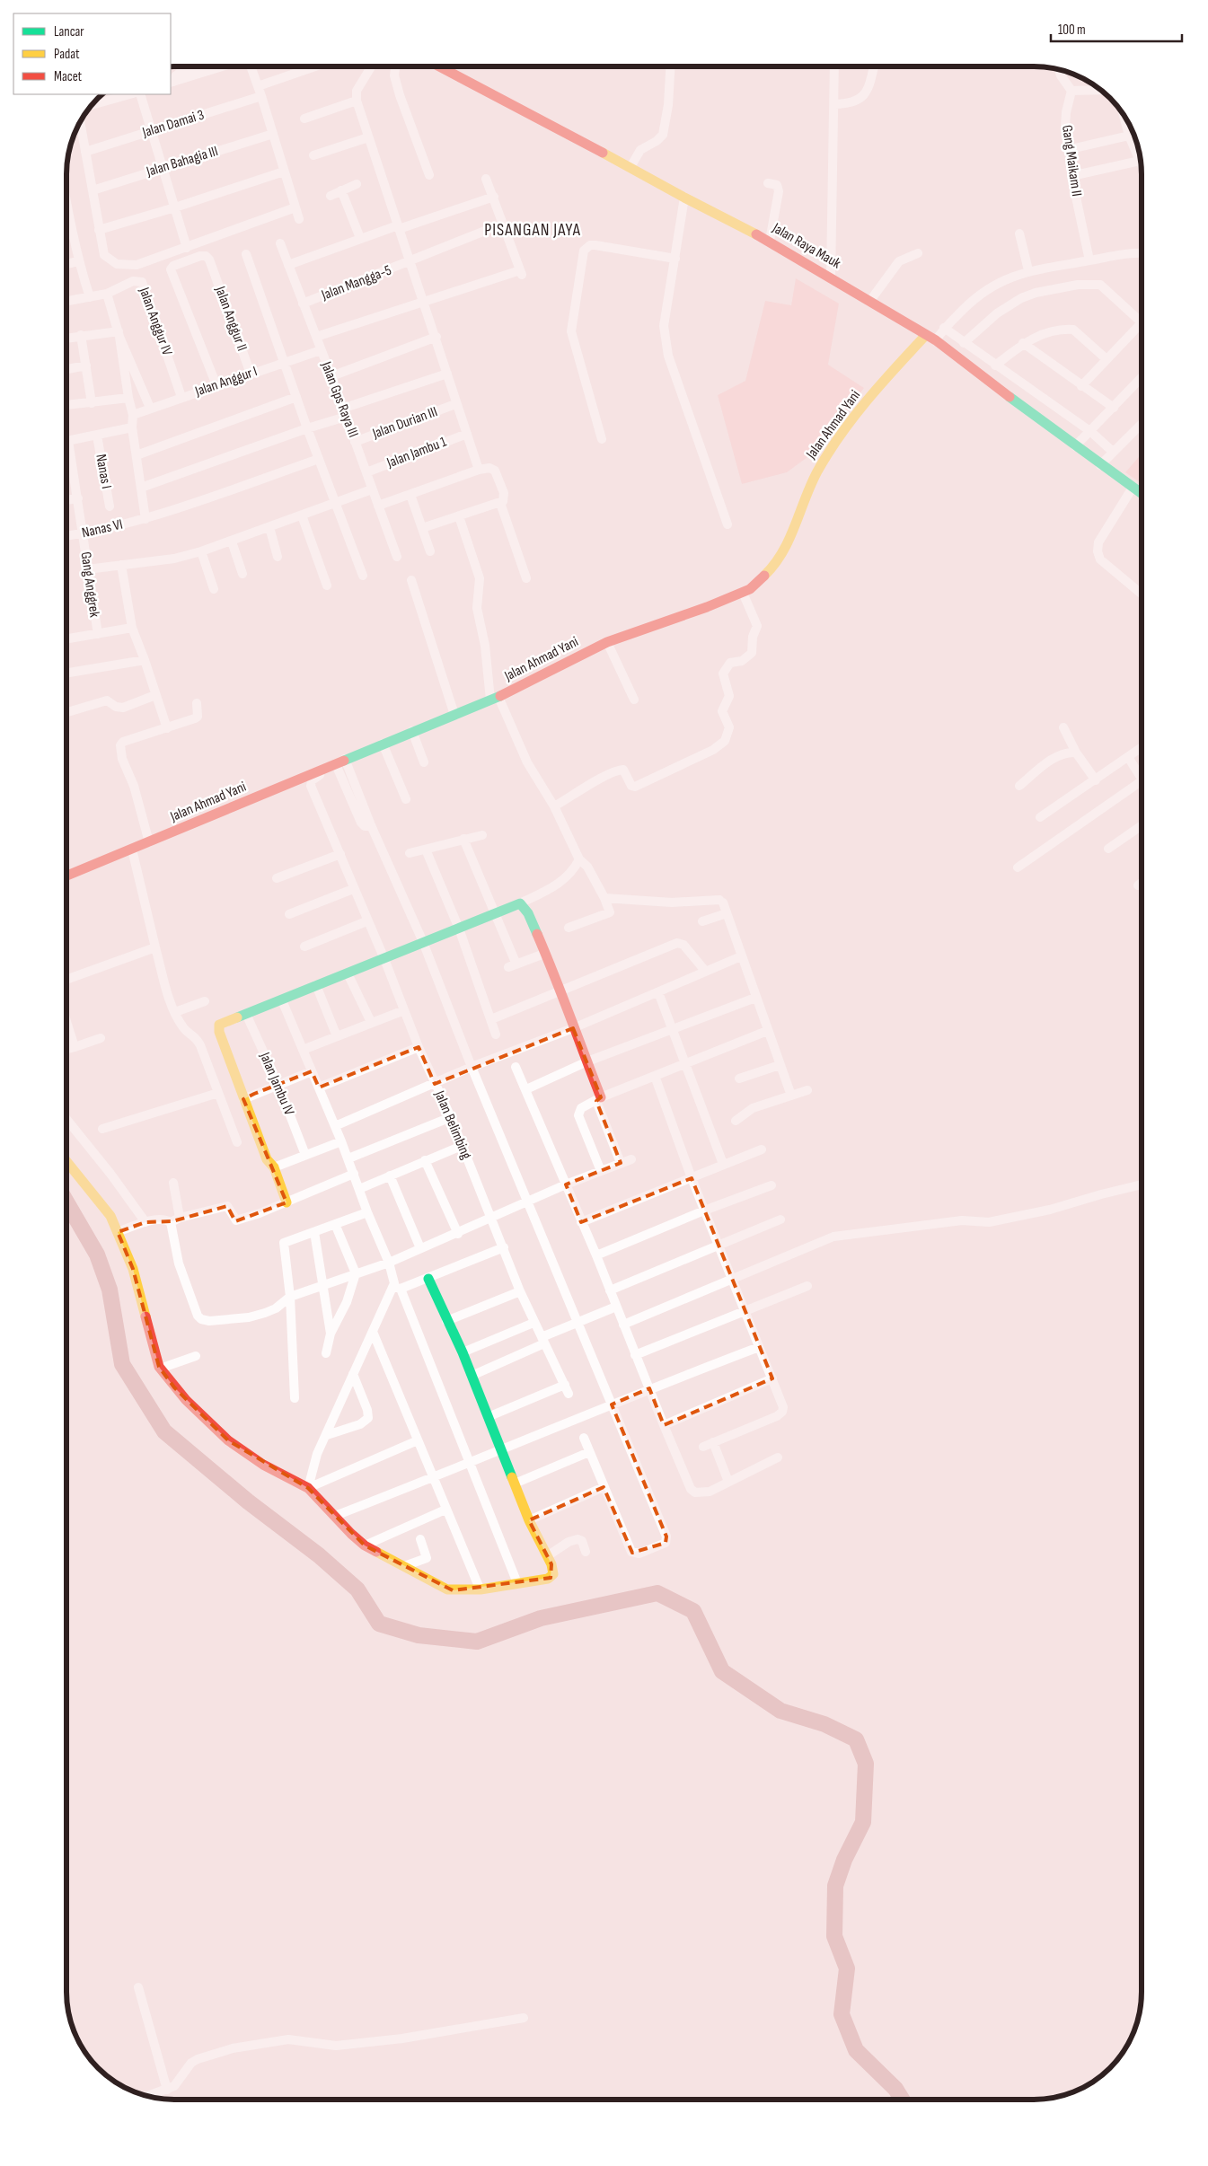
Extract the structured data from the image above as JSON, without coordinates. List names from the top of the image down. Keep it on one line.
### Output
{"streets":{"street":["Jalan Damai 3","Gang Maikam II","Jalan Bahagia III","Jalan Raya Mauk","Jalan Mangga-5","Jalan Anggur II","Jalan Anggur IV","Jalan Anggur I","Jalan Gps Raya III","Jalan Durian III","Jalan Ahmad Yani","Jalan Jambu 1","Nanas I","Nanas VI","Gang Anggrek","Jalan Jambu IV","Jalan Belimbing"]},"crossings":[["Jalan Raya Mauk","Jalan Ahmad Yani"],["Jalan Mangga-5","Jalan Gps Raya III"],["Jalan Anggur II","Jalan Anggur I"],["Jalan Anggur IV","Jalan Anggur I"],["Jalan Anggur I","Jalan Gps Raya III"],["Jalan Gps Raya III","Jalan Durian III"],["Jalan Gps Raya III","Jalan Jambu 1"],["Jalan Ahmad Yani","Jalan Belimbing"],["Nanas VI","Gang Anggrek"]],"districts":["PISANGAN JAYA"],"legend":["Lancar","Padat","Macet"],"scale_bar":"100 m"}
